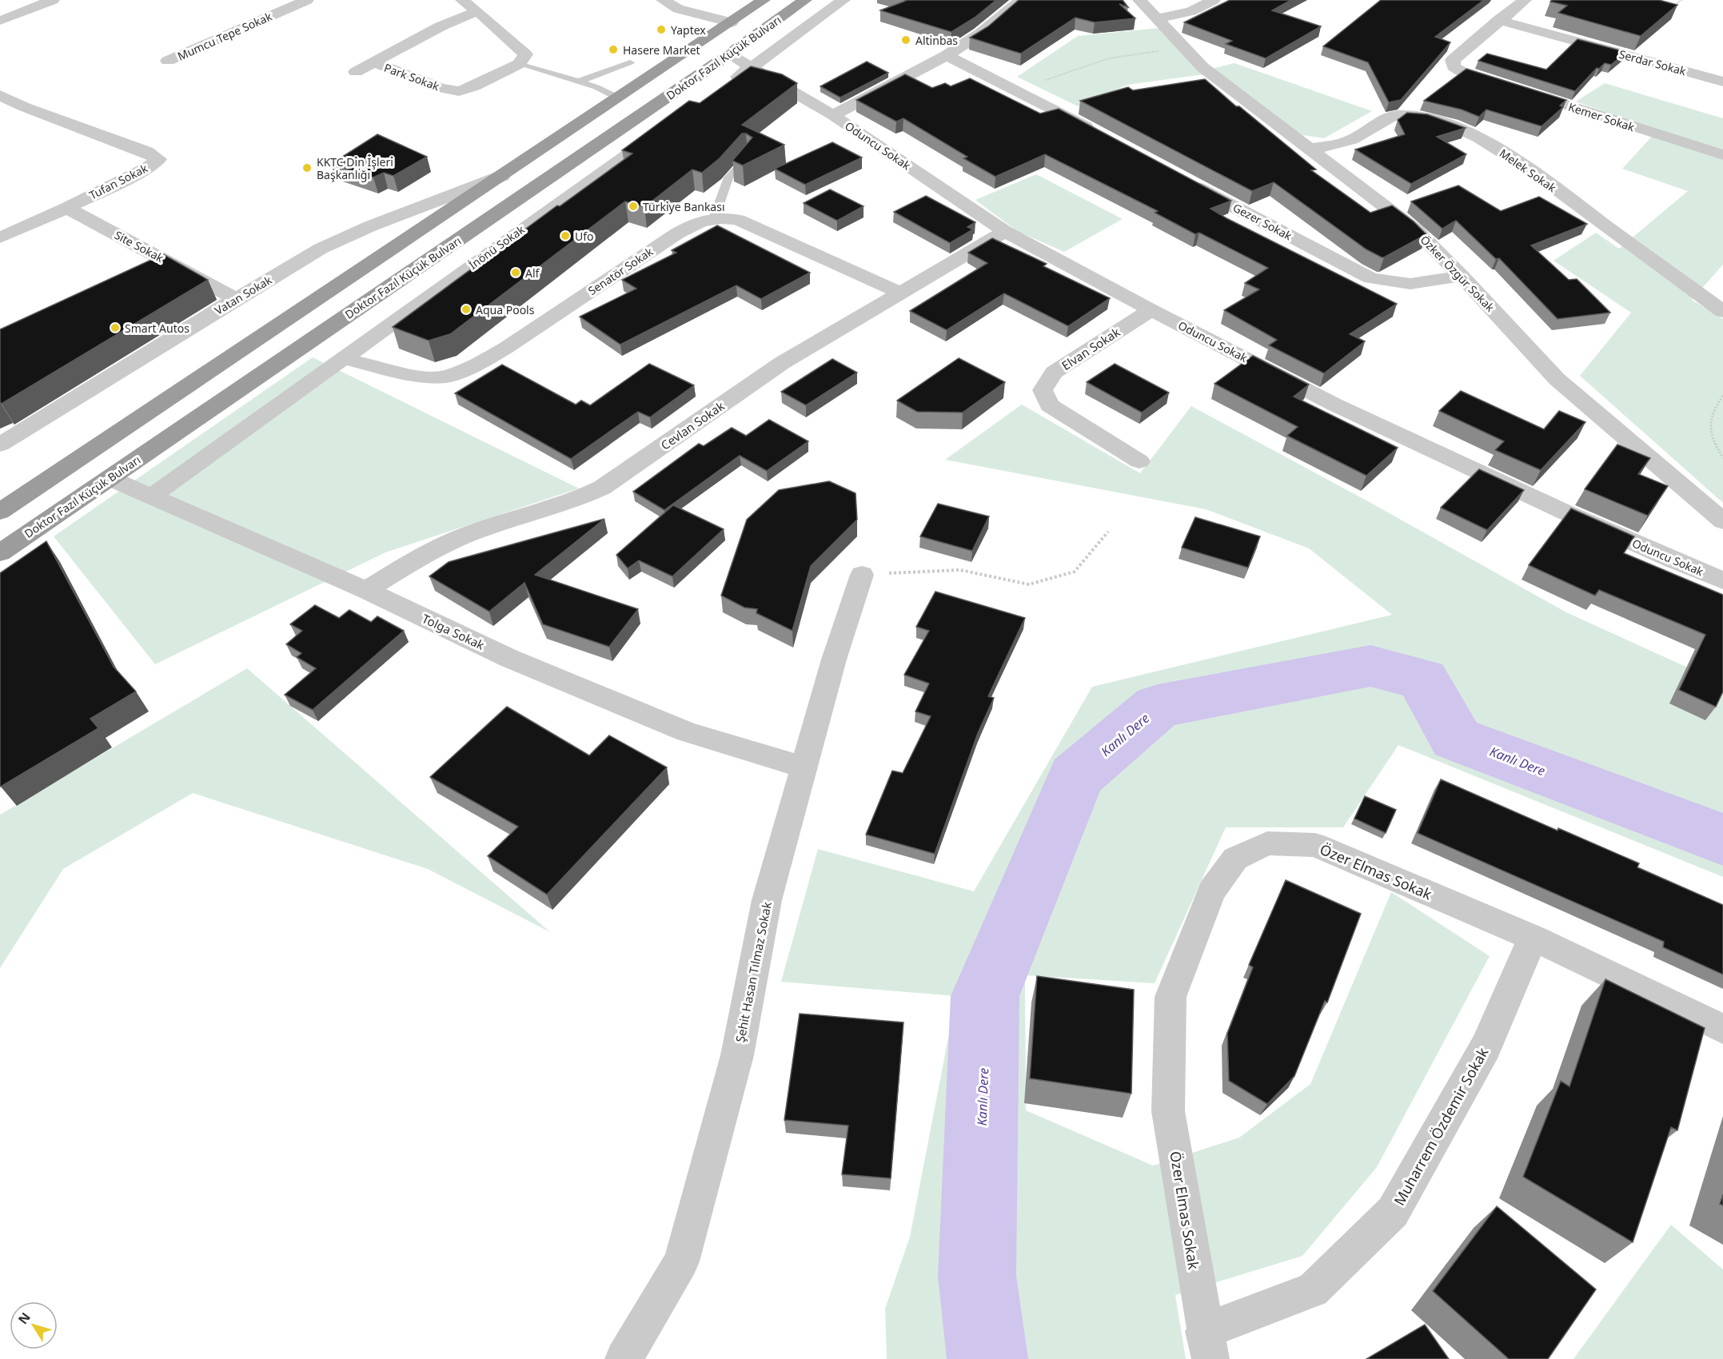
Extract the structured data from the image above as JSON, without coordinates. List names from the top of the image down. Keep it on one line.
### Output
{"streets":{"highway":["Doktor Fazıl Küçük Bulvarı"],"street":["Mumcu Tepe Sokak","Serdar Sokak","Park Sokak","Kemer Sokak","Oduncu Sokak","Melek Sokak","Tufan Sokak","Gezer Sokak","Site Sokak","İnönü Sokak","Senatör Sokak","Özker Özgür Sokak","Vatan Sokak","Elvan Sokak","Cevlan Sokak","Tolga Sokak","Özer Elmas Sokak","Şehit Hasan Tılmaz Sokak","Muharrem Özdemir Sokak"]},"crossings":[["Doktor Fazıl Küçük Bulvarı","Oduncu Sokak"],["Doktor Fazıl Küçük Bulvarı","Vatan Sokak"],["Doktor Fazıl Küçük Bulvarı","Tolga Sokak"],["Serdar Sokak","Kemer Sokak"],["Oduncu Sokak","Elvan Sokak"],["Oduncu Sokak","Cevlan Sokak"],["Melek Sokak","Özker Özgür Sokak"],["Tufan Sokak","Site Sokak"],["Gezer Sokak","Özker Özgür Sokak"],["Site Sokak","Vatan Sokak"],["İnönü Sokak","Senatör Sokak"],["İnönü Sokak","Tolga Sokak"],["Senatör Sokak","Cevlan Sokak"],["Cevlan Sokak","Tolga Sokak"],["Tolga Sokak","Şehit Hasan Tılmaz Sokak"],["Özer Elmas Sokak","Muharrem Özdemir Sokak"]],"water":["Kanlı Dere"],"places":["Yaptex","Altinbas","Hasere Market","KKTC Din İşleri Başkanlığı","Türkiye Bankası","Ufo","Alf","Aqua Pools","Smart Autos"],"north":"top left"}
